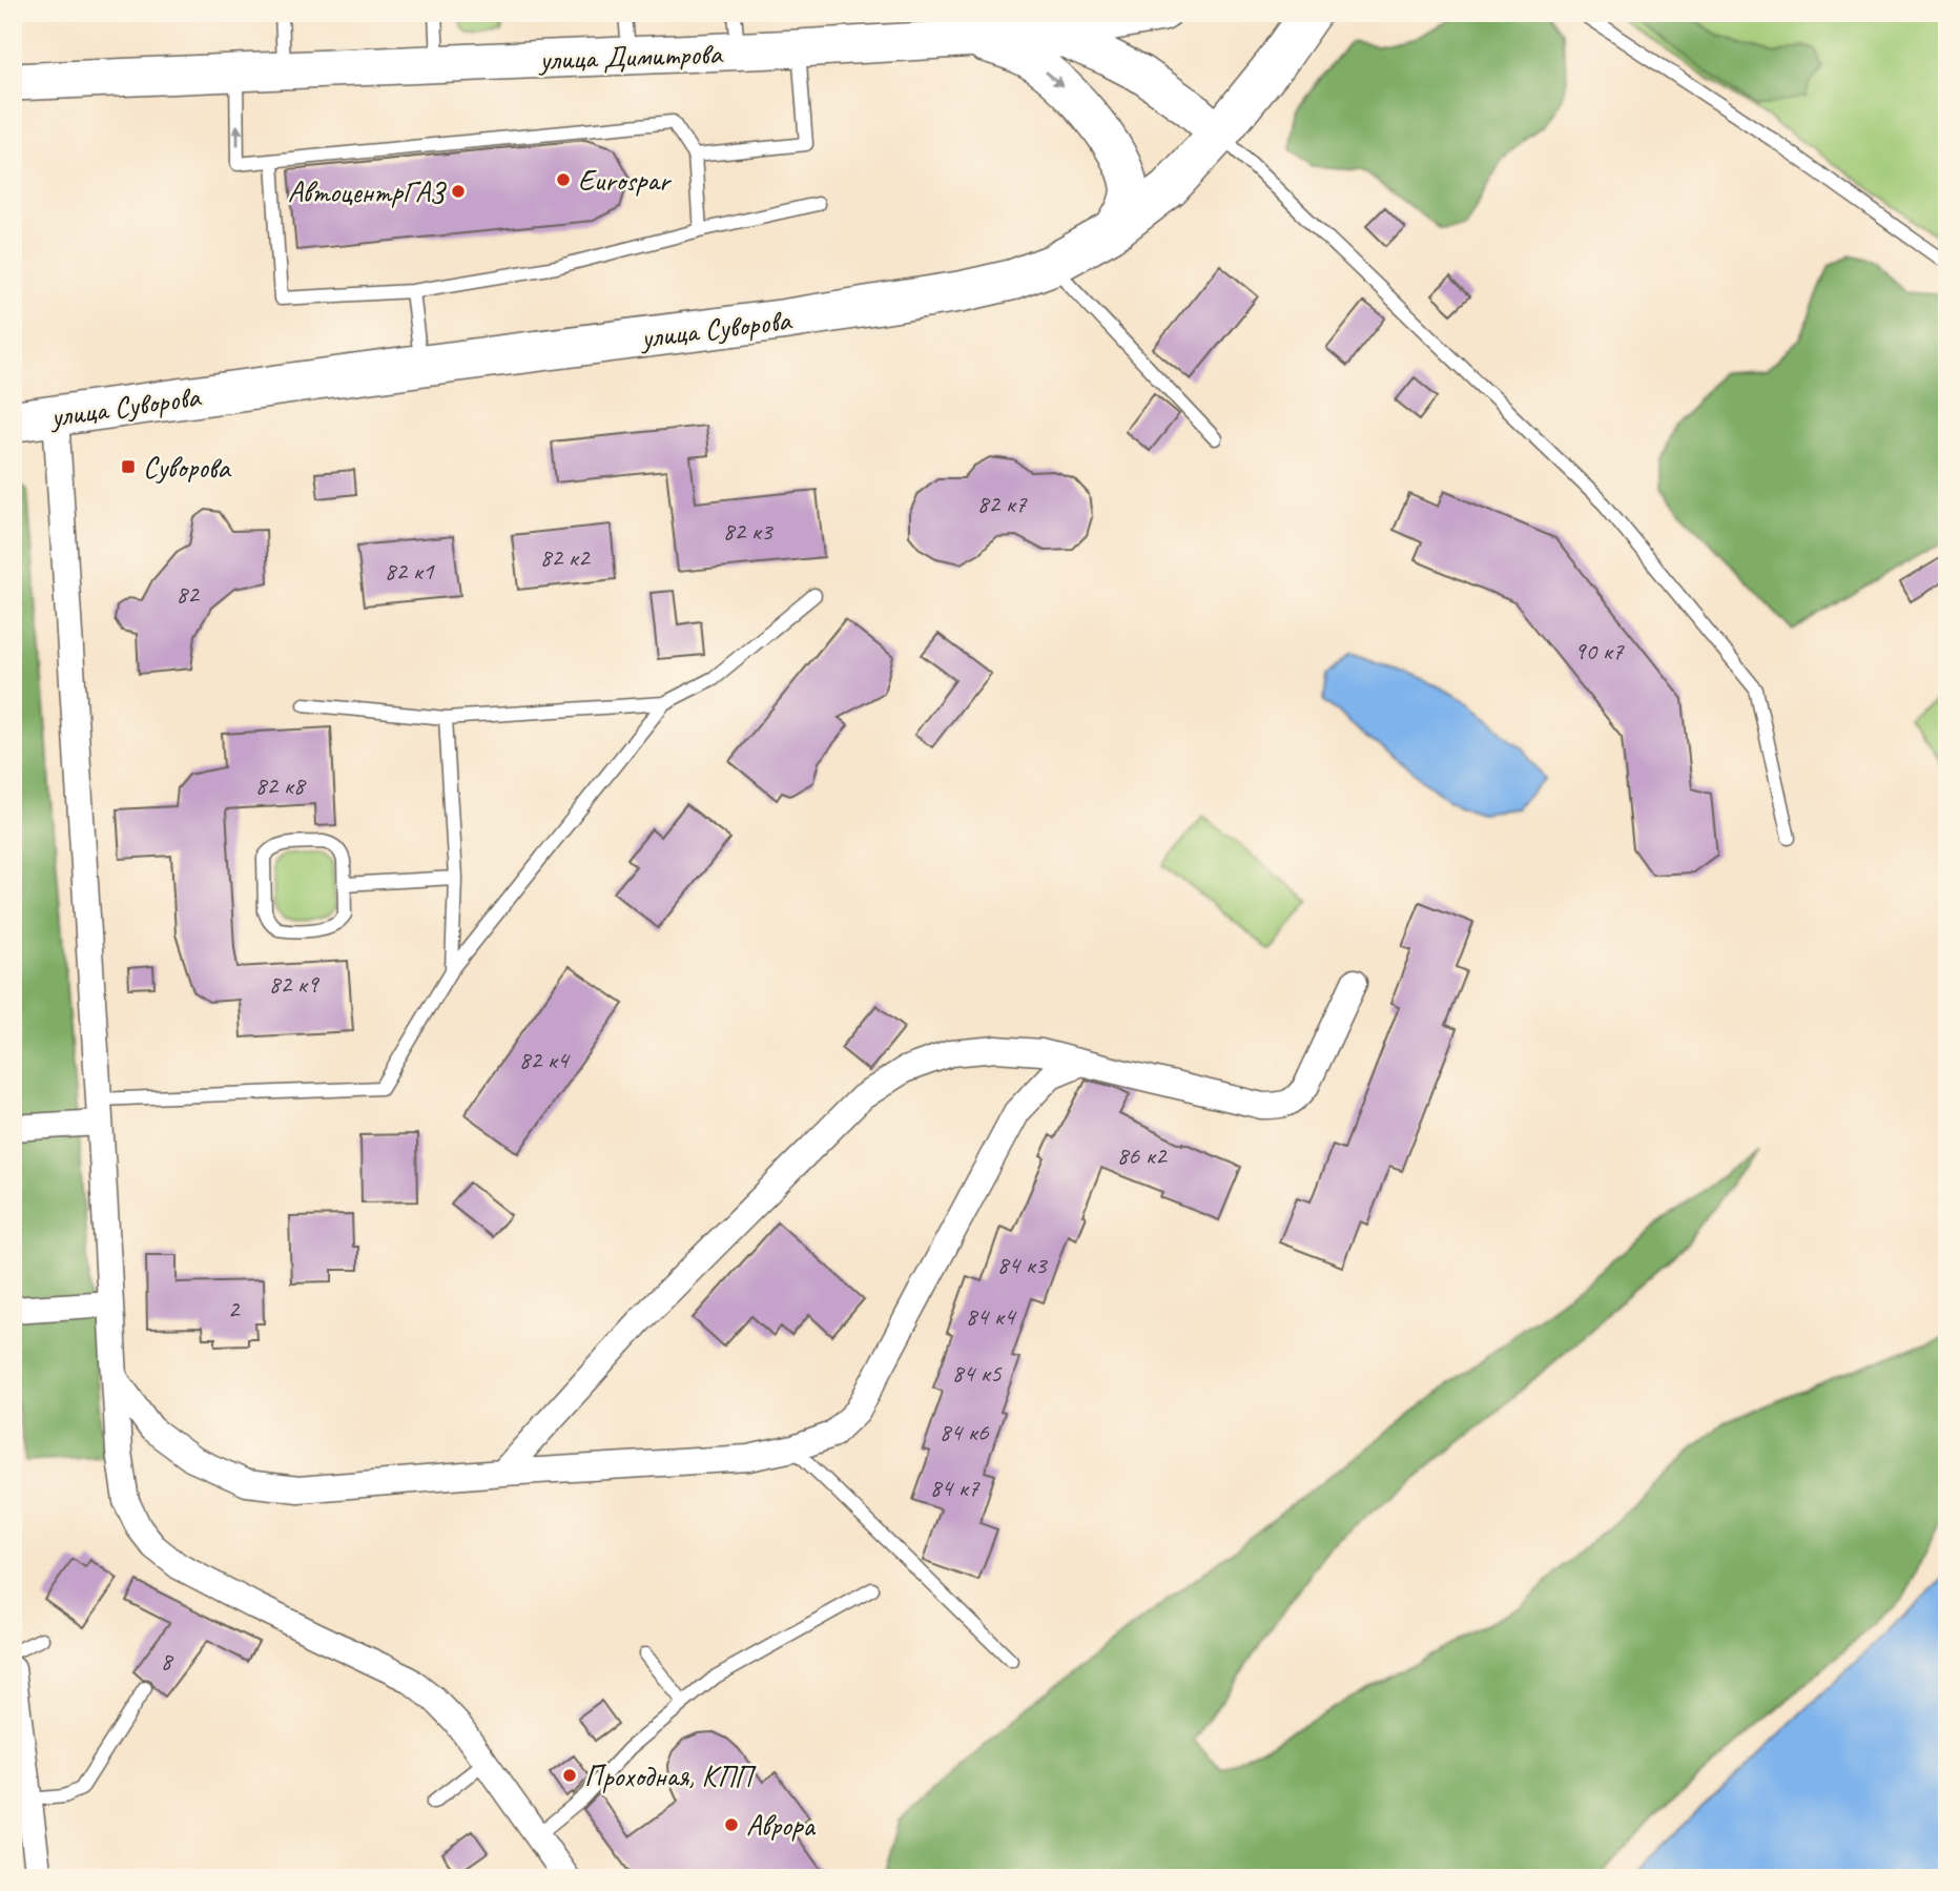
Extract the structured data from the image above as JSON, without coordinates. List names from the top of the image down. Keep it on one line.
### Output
{"streets":{"main road":["улица Димитрова","улица Суворова"]},"crossings":[["улица Димитрова","улица Суворова"]],"places":{"other":["Eurospar","АвтоцентрГАЗ","Проходная, КПП","Аврора"],"transit":["Суворова"]},"house_numbers":["82 к7","82 к3","82 к2","82 к1","82","90 к7","82 к8","82 к9","82 к4","86 к2","84 к3","2","84 к4","84 к5","84 к6","84 к7","8"]}
